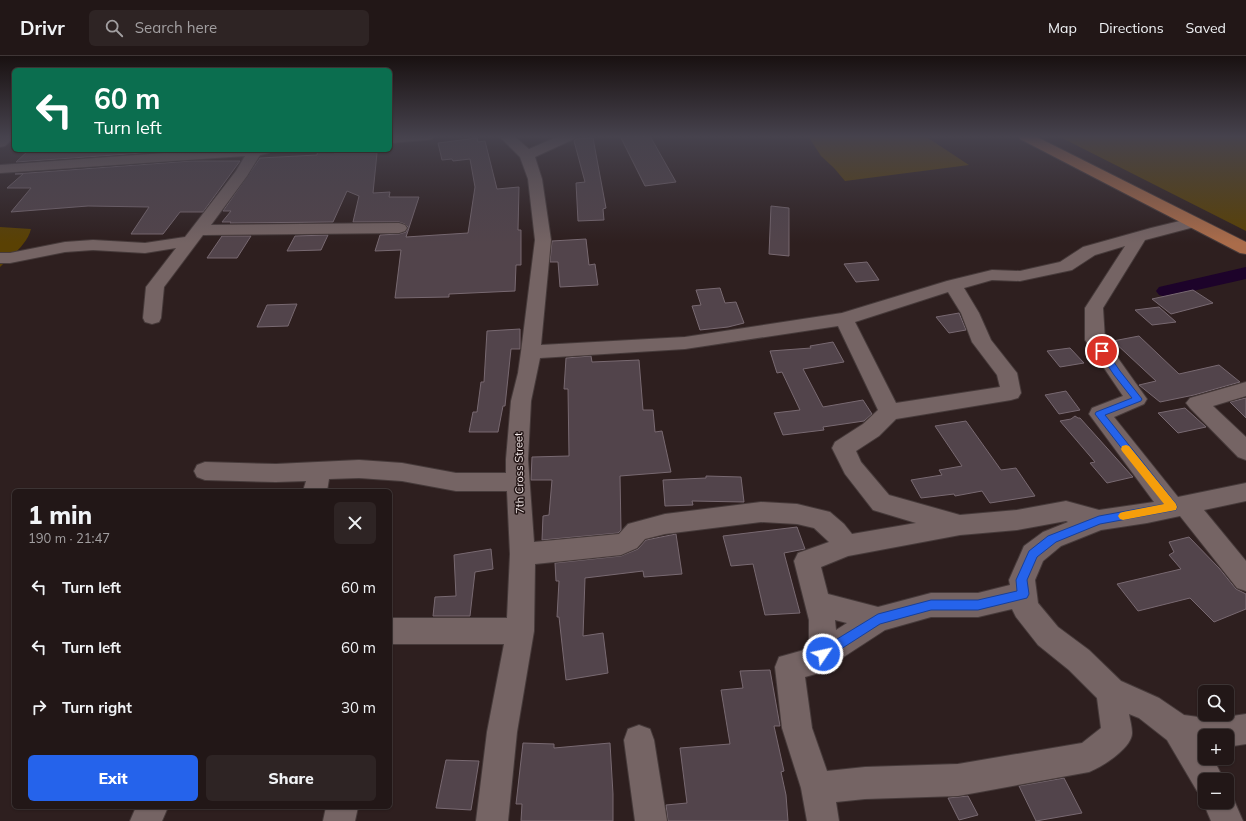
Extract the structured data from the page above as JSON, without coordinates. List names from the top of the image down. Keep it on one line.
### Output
{"streets":{"street":["7th Cross Street"]},"page":{"header":"Drivr","search":"Search here","nav":["Map","Directions","Saved"],"turn":["60 m","Turn left"],"heading":["1 min","190 m · 21:47"],"list":[{"name":"Turn left","value":"60 m"},{"name":"Turn left","value":"60 m"},{"name":"Turn right","value":"30 m"}],"map_buttons":["+","−"],"buttons":["Exit","Share"]}}
